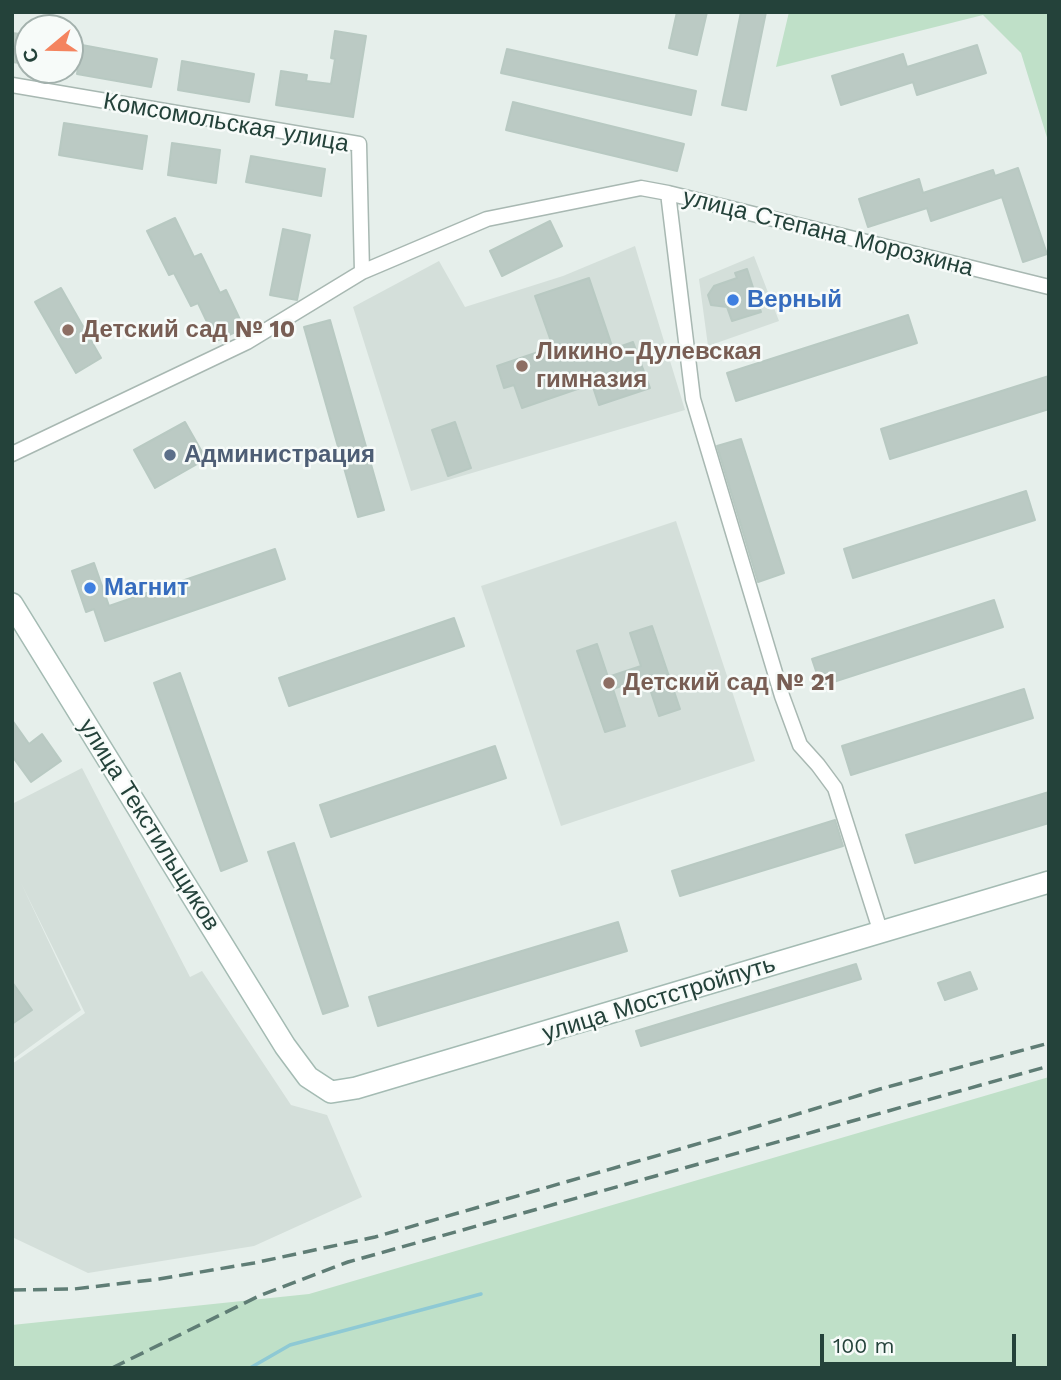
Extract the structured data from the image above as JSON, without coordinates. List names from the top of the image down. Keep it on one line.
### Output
{"streets":{"street":["Комсомольская улица","улица Степана Морозкина","улица Текстильщиков","улица Мостстройпуть"]},"crossings":[["улица Степана Морозкина","улица Мостстройпуть"],["улица Текстильщиков","улица Мостстройпуть"]],"places":["Верный","Детский сад № 10","Ликино-Дулевская гимназия","Администрация","Магнит","Детский сад № 21"],"scale_bar":"100 m","north":"left"}
